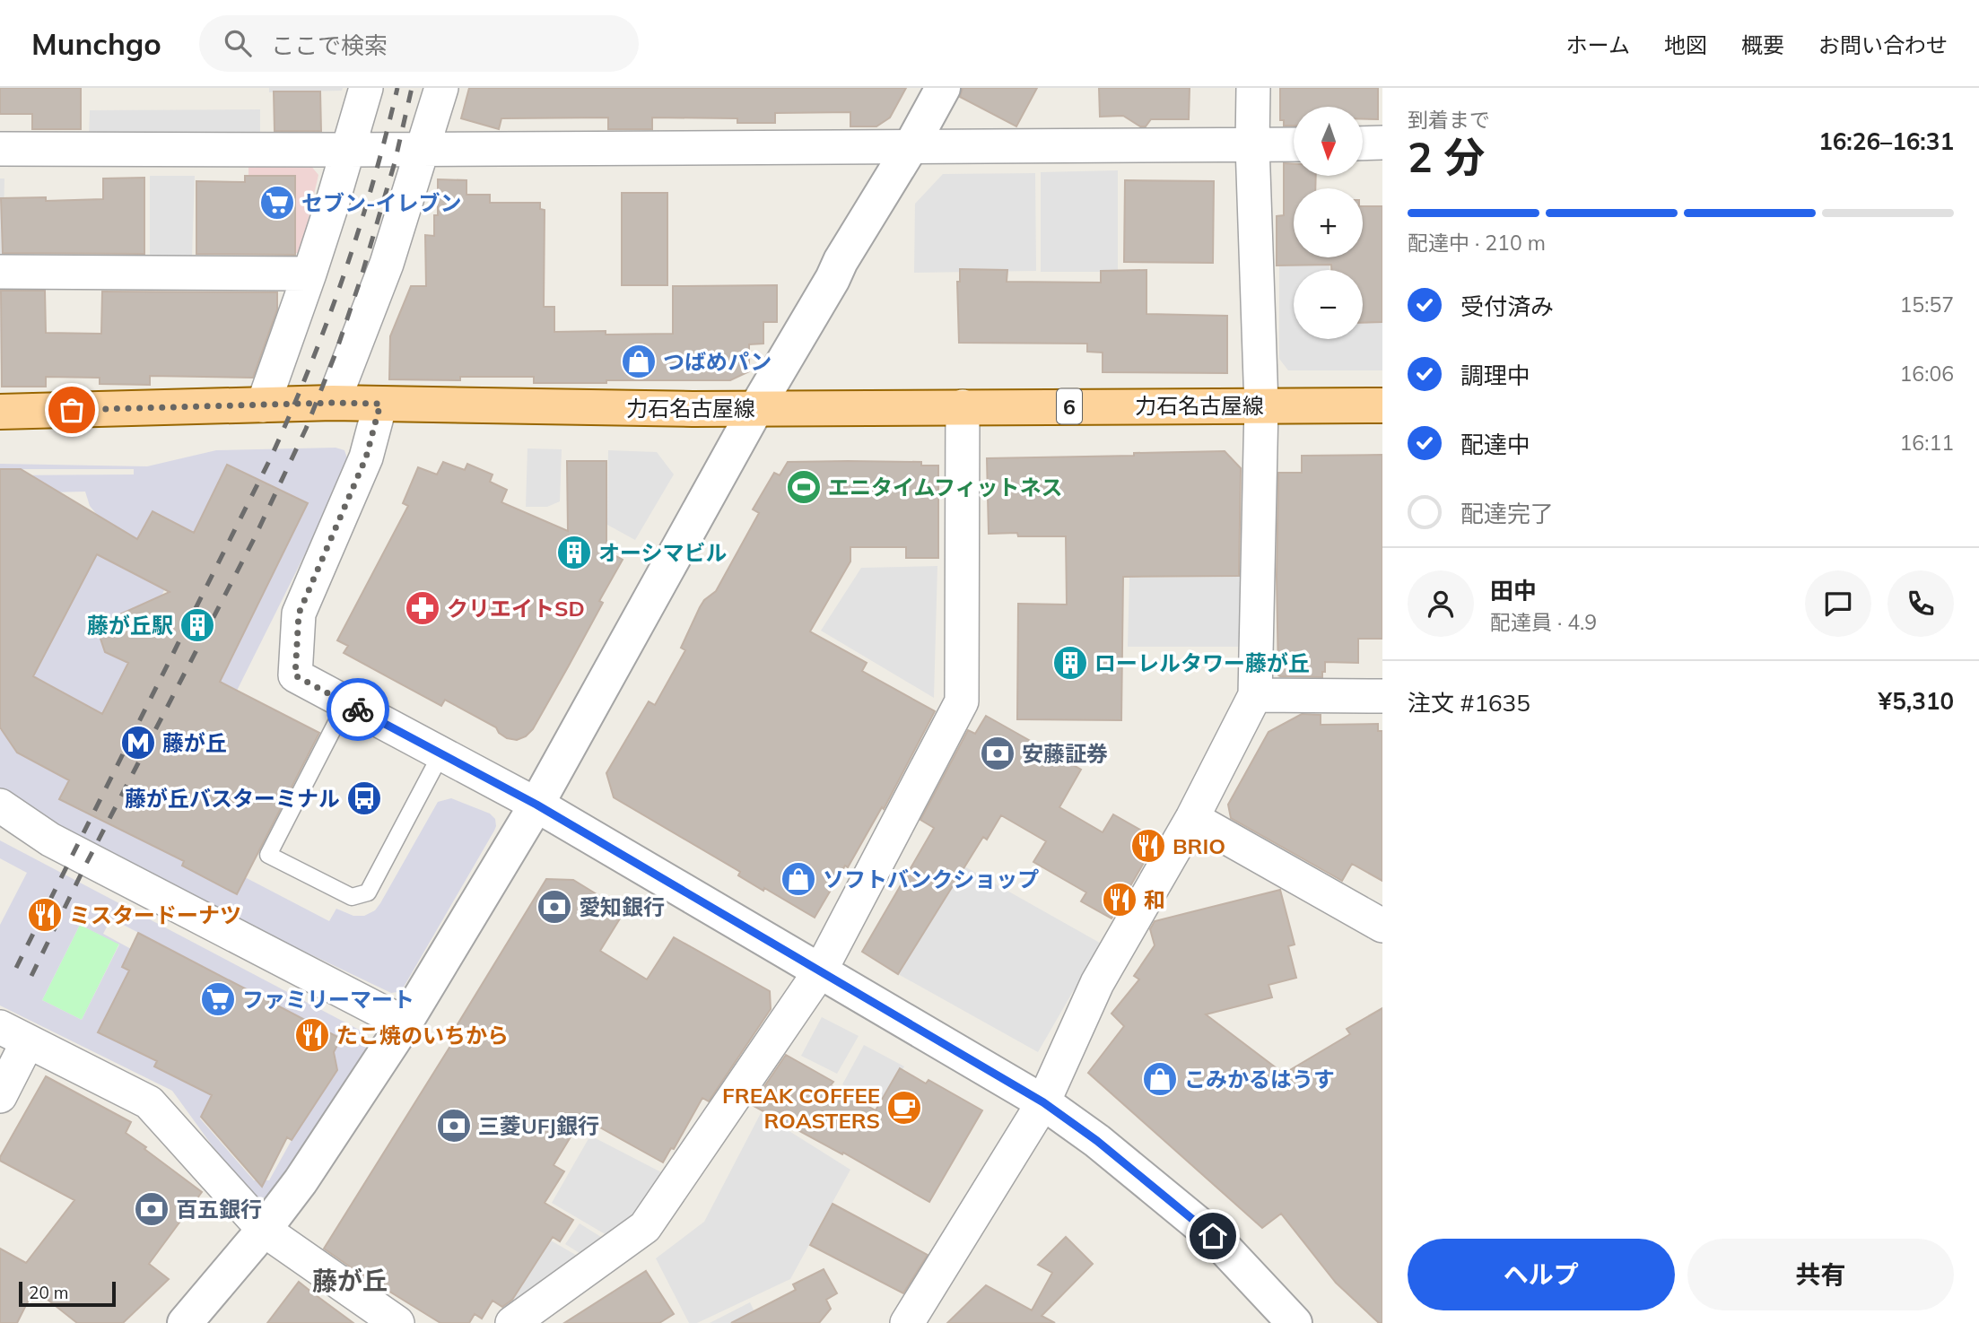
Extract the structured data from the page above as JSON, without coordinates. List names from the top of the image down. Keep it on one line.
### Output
{"streets":{"main road":["力石名古屋線","6"]},"districts":["藤が丘"],"places":{"supermarket":["セブン-イレブン","ファミリーマート"],"shop":["つばめパン","ソフトバンクショップ","こみかるはうす"],"sports":["エニタイムフィットネス"],"building":["オーシマビル","藤が丘駅","ローレルタワー藤が丘"],"pharmacy":["クリエイトSD"],"metro station":["藤が丘"],"bank":["安藤証券","愛知銀行","三菱UFJ銀行","百五銀行"],"bus stop":["藤が丘バスターミナル"],"restaurant":["BRIO","和","ミスタードーナツ","たこ焼のいちから"],"cafe":["FREAK COFFEE ROASTERS"]},"scale_bar":"20 m","north":"bottom","page":{"header":"Munchgo","search":"ここで検索","nav":["ホーム","地図","概要","お問い合わせ"],"heading":["2 分","到着まで","16:26–16:31"],"panel":["田中","配達員 · 4.9","注文 #1635","¥5,310"],"map_buttons":["+","−"],"bar":"配達中 · 210 m","list":[["受付済み","15:57"],["調理中","16:06"],["配達中","16:11"],"配達完了"],"buttons":["ヘルプ","共有"],"scale":"20 m"}}
